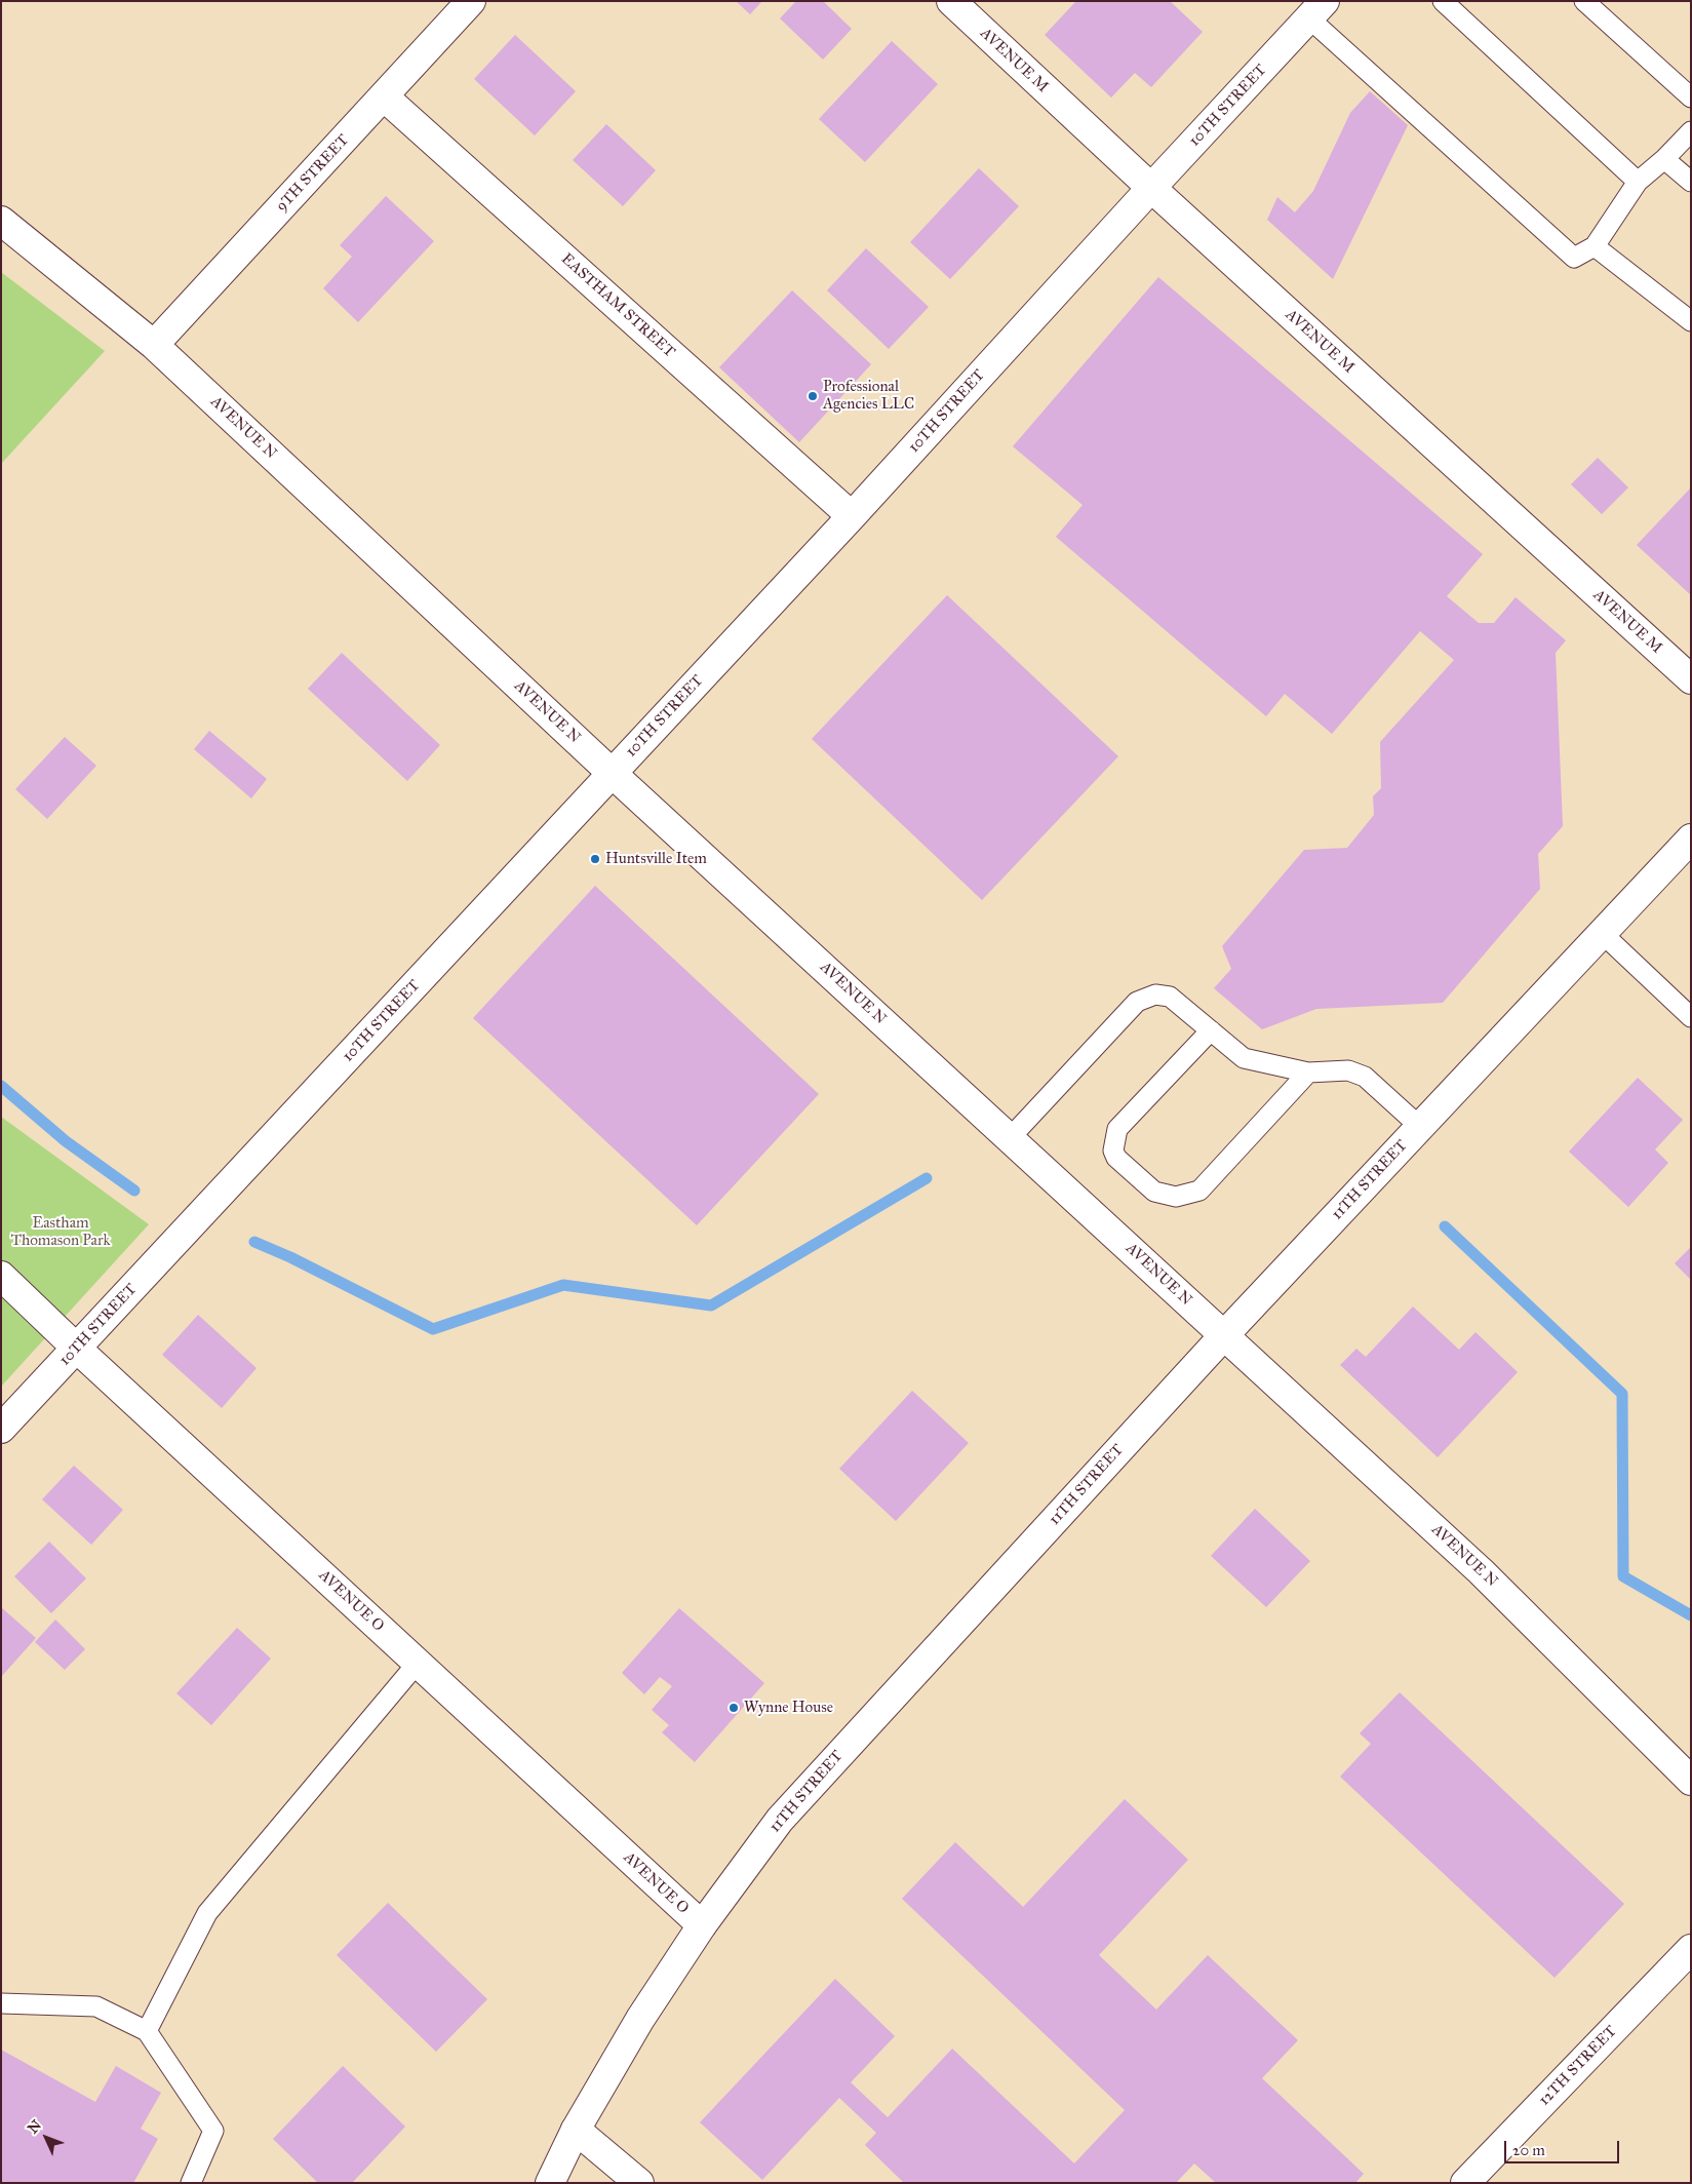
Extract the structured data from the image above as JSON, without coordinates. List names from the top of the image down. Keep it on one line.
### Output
{"streets":{"street":["AVENUE M","10TH STREET","9TH STREET","EASTHAM STREET","AVENUE N","11TH STREET","AVENUE O","12TH STREET"]},"crossings":[["AVENUE M","10TH STREET"],["10TH STREET","EASTHAM STREET"],["10TH STREET","AVENUE N"],["10TH STREET","AVENUE O"],["9TH STREET","EASTHAM STREET"],["9TH STREET","AVENUE N"],["AVENUE N","11TH STREET"],["11TH STREET","AVENUE O"]],"parks":["Eastham Thomason Park"],"places":["Professional Agencies LLC","Huntsville Item","Wynne House"],"scale_bar":"20 m","north":"top left"}
